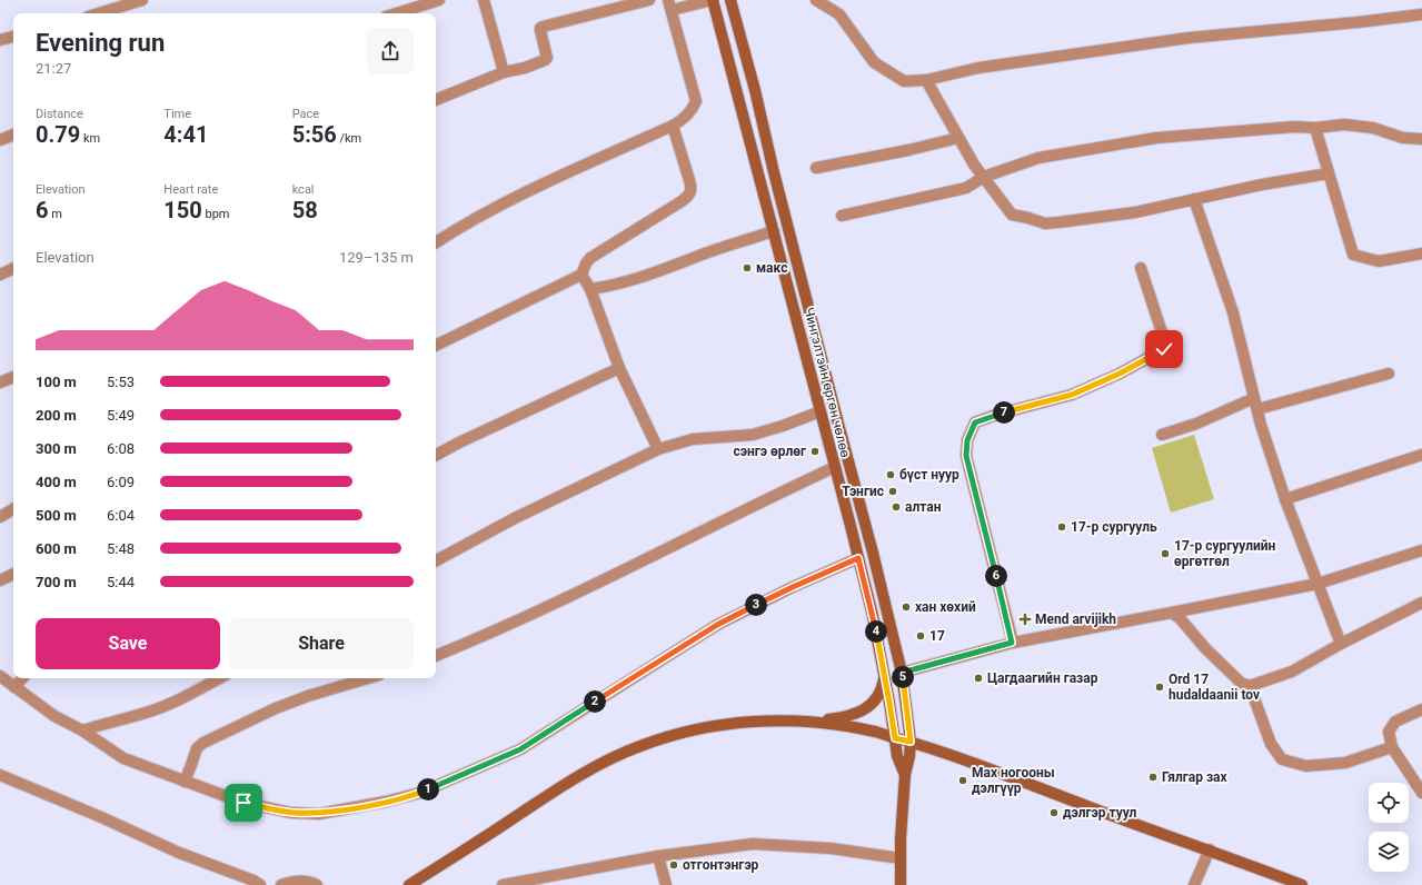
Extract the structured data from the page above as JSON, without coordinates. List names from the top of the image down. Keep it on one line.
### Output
{"streets":{"main road":["Чингэлтэйн өргөн чөлөө"]},"places":{"other":["макс","сэнгэ өрлөг","бүст нуур","Тэнгис","алтан","17-р сургууль","17-р сургуулийн өргөтгөл","хан хөхий","17","Цагдаагийн газар","Ord 17 hudaldaanii tov","Гялгар зах","Мах ногооны дэлгүүр","дэлгэр туул","отгонтэнгэр"],"health":["Mend arvijikh"]},"page":{"heading":["Evening run","21:27"],"stats":[["Distance","0.79 km"],["Time","4:41"],["Pace","5:56 /km"],["Elevation","6 m"],["Heart rate","150 bpm"],["kcal","58"]],"chart":["Elevation","129–135 m"],"list":[{"name":"100 m","note":"5:53"},{"name":"200 m","note":"5:49"},{"name":"300 m","note":"6:08"},{"name":"400 m","note":"6:09"},{"name":"500 m","note":"6:04"},{"name":"600 m","note":"5:48"},{"name":"700 m","note":"5:44"}],"pins":["7","6","3","4","5","2","1"],"buttons":["Save","Share"]}}
